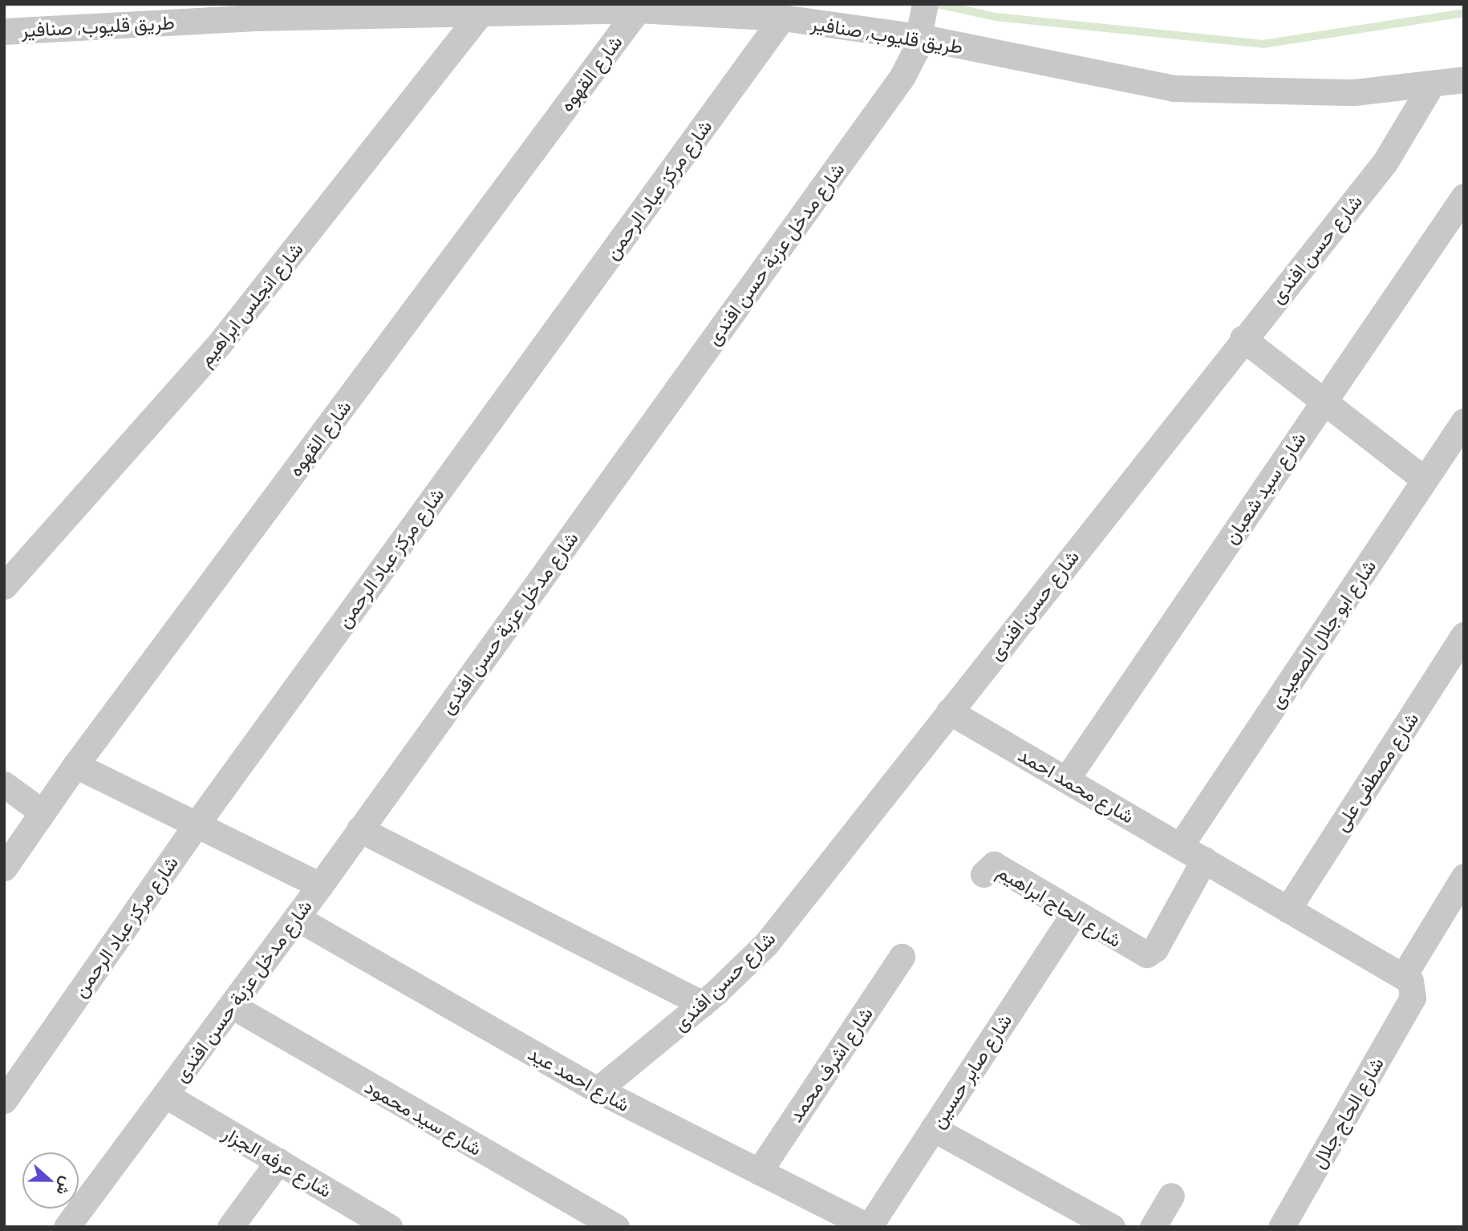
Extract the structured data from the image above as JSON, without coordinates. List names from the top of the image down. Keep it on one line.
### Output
{"streets":{"street":["طريق قليوب, صنافير","شارع القهوه","شارع مركز عباد الرحمن","شارع حسن افندى","شارع مدخل عزبة حسن افندى","شارع انجلس ابراهيم","شارع سيد شعبان","شارع ابو جلال الصعيدى","شارع مصطفى على","شارع محمد احمد","شارع الحاج ابراهيم","شارع اشرف محمد","شارع صابر حسين","شارع احمد عيد","شارع الحاج جلال","شارع سيد محمود","شارع عرفه الجزار"]},"crossings":[["طريق قليوب, صنافير","شارع القهوه"],["طريق قليوب, صنافير","شارع مركز عباد الرحمن"],["طريق قليوب, صنافير","شارع حسن افندى"],["طريق قليوب, صنافير","شارع مدخل عزبة حسن افندى"],["طريق قليوب, صنافير","شارع انجلس ابراهيم"],["شارع حسن افندى","شارع محمد احمد"],["شارع حسن افندى","شارع احمد عيد"],["شارع مدخل عزبة حسن افندى","شارع احمد عيد"],["شارع مدخل عزبة حسن افندى","شارع سيد محمود"],["شارع مدخل عزبة حسن افندى","شارع عرفه الجزار"],["شارع سيد شعبان","شارع محمد احمد"],["شارع ابو جلال الصعيدى","شارع محمد احمد"],["شارع مصطفى على","شارع محمد احمد"],["شارع محمد احمد","شارع الحاج ابراهيم"],["شارع محمد احمد","شارع الحاج جلال"],["شارع الحاج ابراهيم","شارع صابر حسين"],["شارع اشرف محمد","شارع احمد عيد"],["شارع صابر حسين","شارع احمد عيد"]],"north":"right"}
